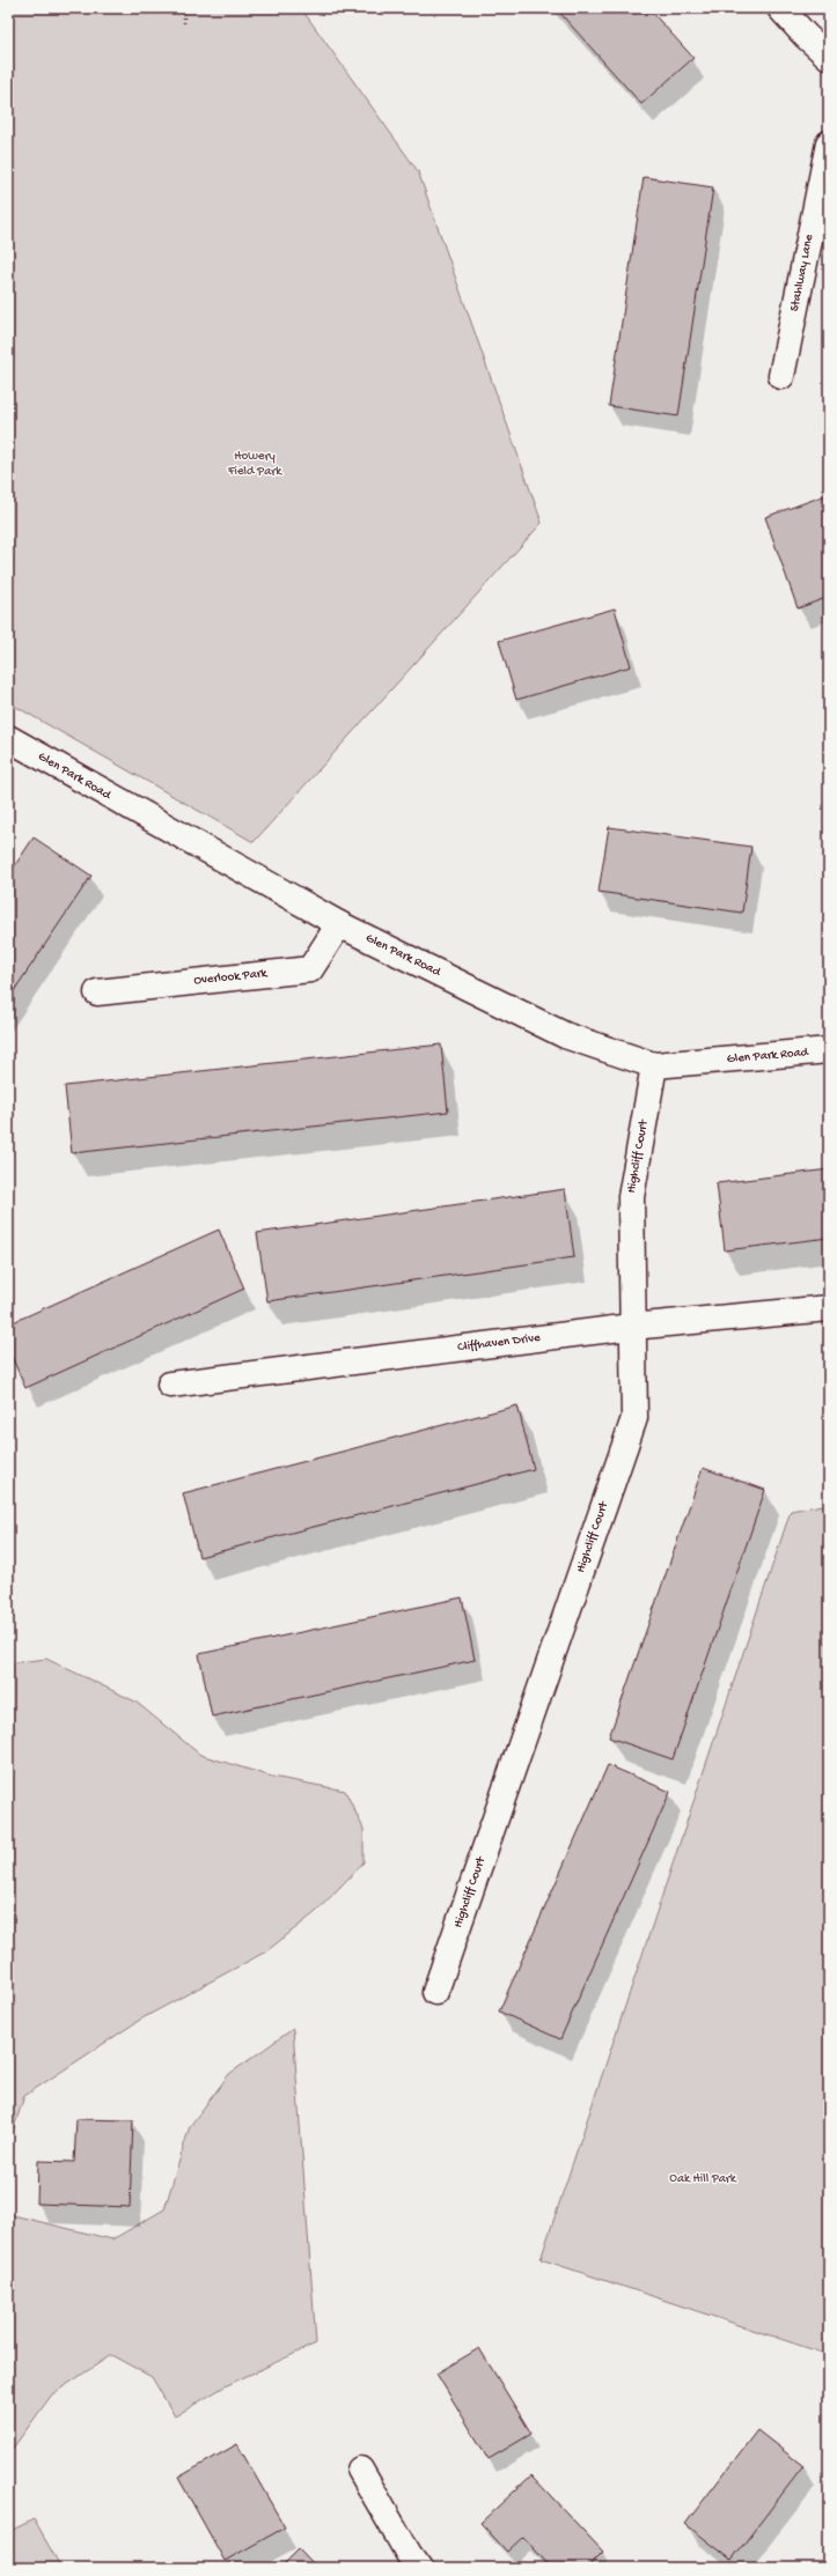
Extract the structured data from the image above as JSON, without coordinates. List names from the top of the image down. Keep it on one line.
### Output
{"streets":{"street":["Stahlway Lane","Glen Park Road","Overlook Park","Highcliff Court","Cliffhaven Drive"]},"crossings":[["Glen Park Road","Overlook Park"],["Glen Park Road","Highcliff Court"],["Highcliff Court","Cliffhaven Drive"]],"parks":["Howery Field Park","Oak Hill Park"]}
